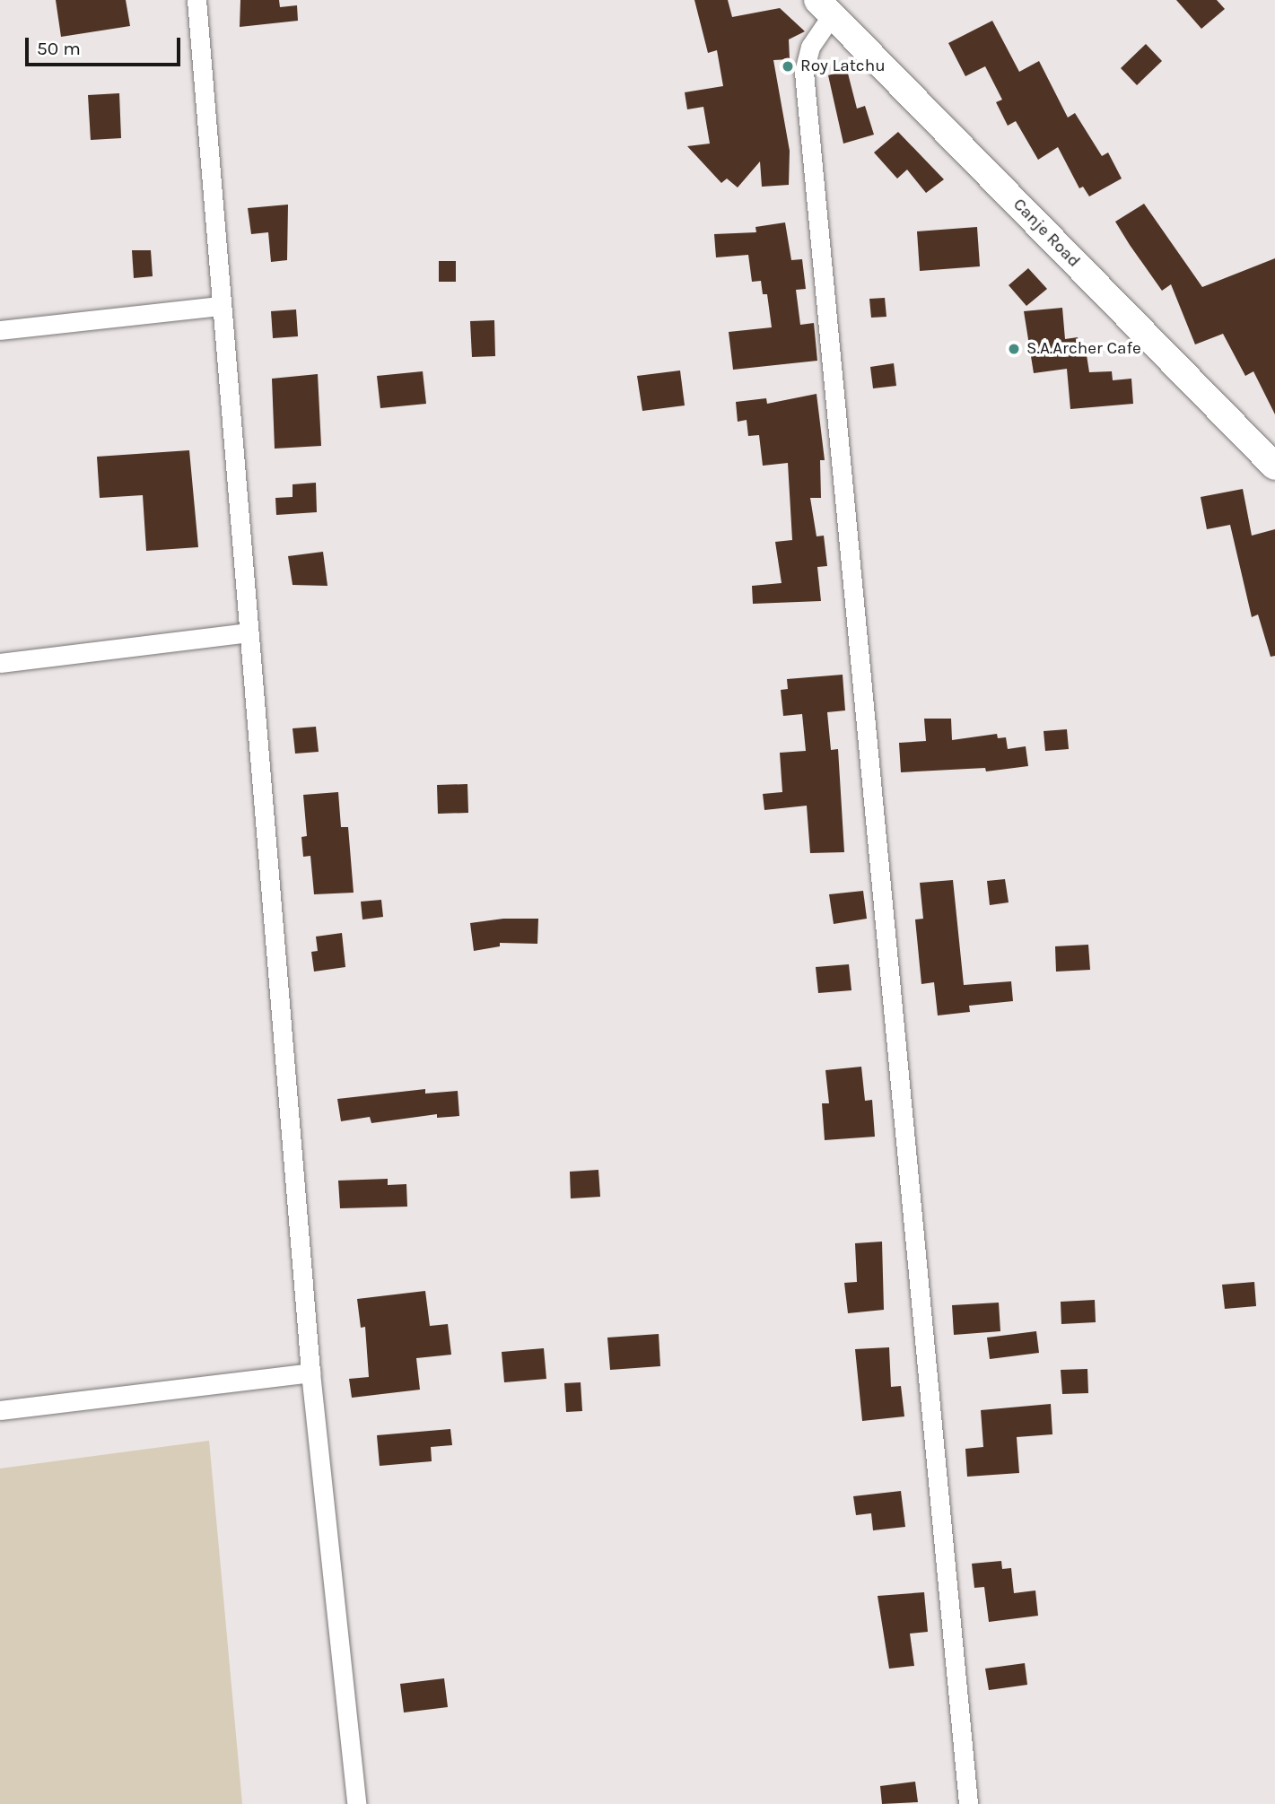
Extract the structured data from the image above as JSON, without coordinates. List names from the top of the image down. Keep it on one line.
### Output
{"streets":{"street":["Canje Road"]},"places":["Roy Latchu","S.A.Archer Cafe"],"scale_bar":"50 m"}
